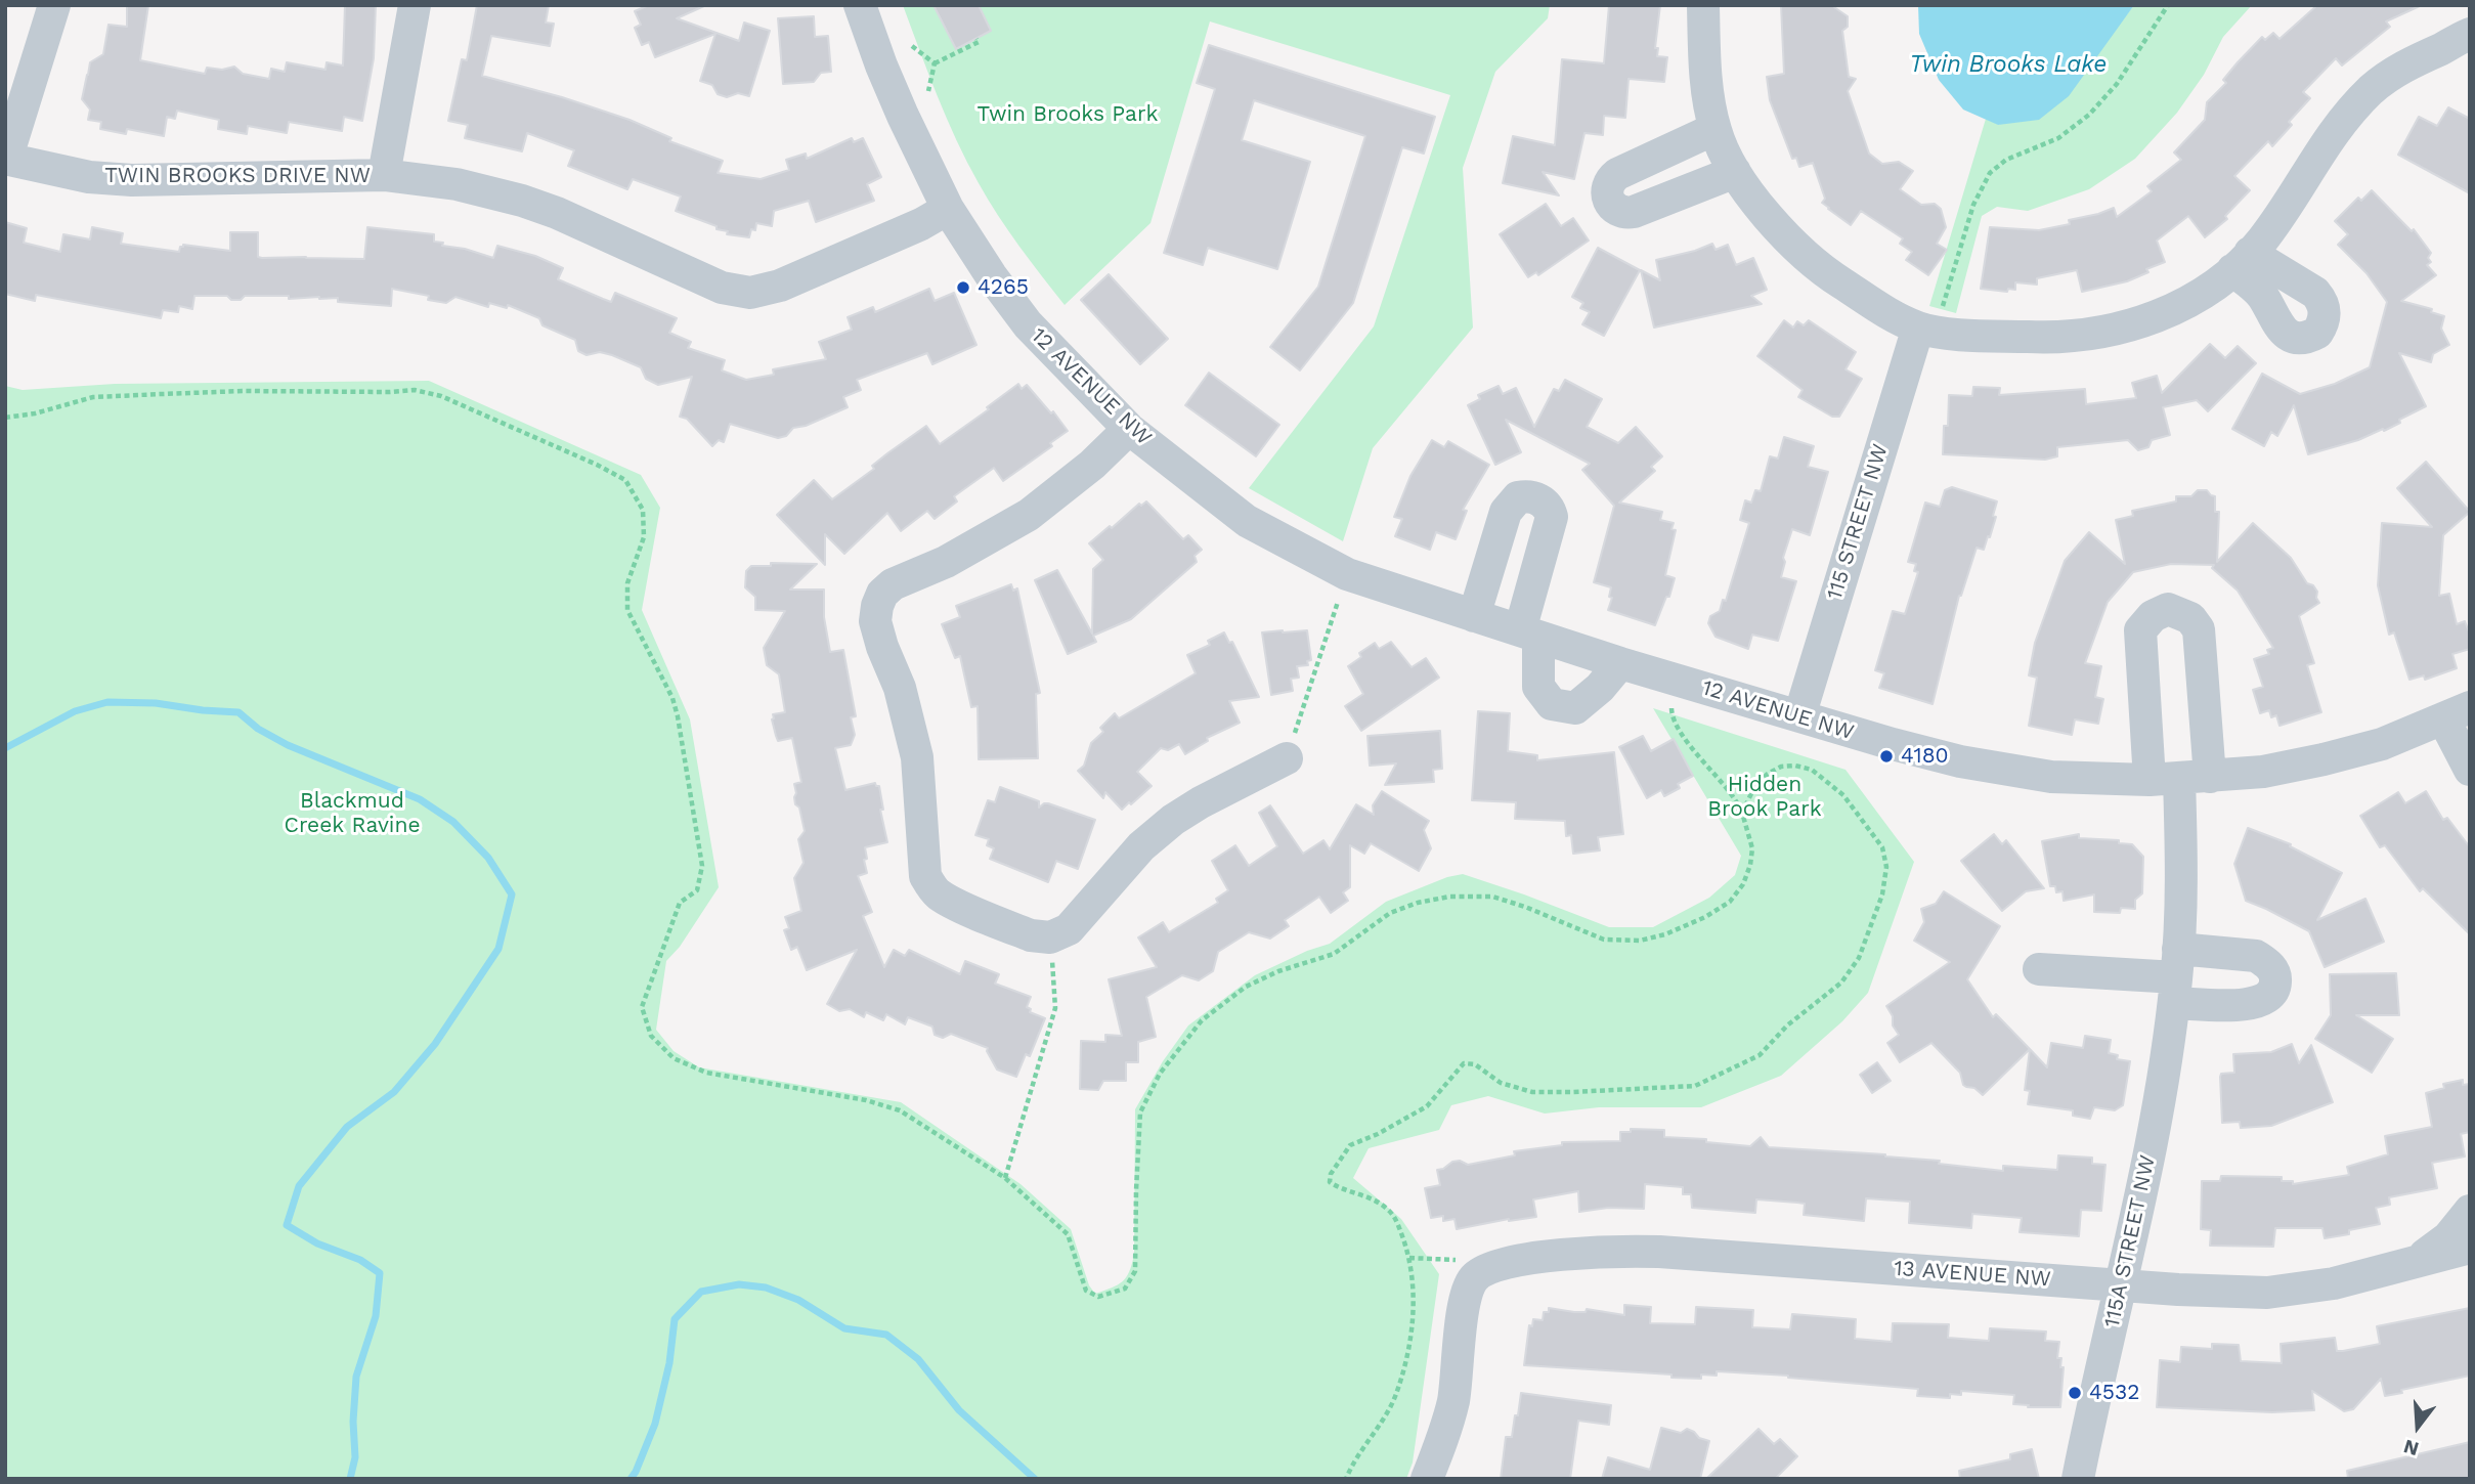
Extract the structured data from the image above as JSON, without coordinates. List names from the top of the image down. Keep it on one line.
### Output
{"streets":{"street":["TWIN BROOKS DRIVE NW","12 AVENUE NW","115 STREET NW","115A STREET NW","13 AVENUE NW"]},"crossings":[["TWIN BROOKS DRIVE NW","12 AVENUE NW"],["12 AVENUE NW","115 STREET NW"],["12 AVENUE NW","115A STREET NW"],["115A STREET NW","13 AVENUE NW"]],"water":["Twin Brooks Lake"],"parks":["Twin Brooks Park","Hidden Brook Park","Blackmud Creek Ravine"],"places":["4265","4180","4532"],"north":"bottom"}
